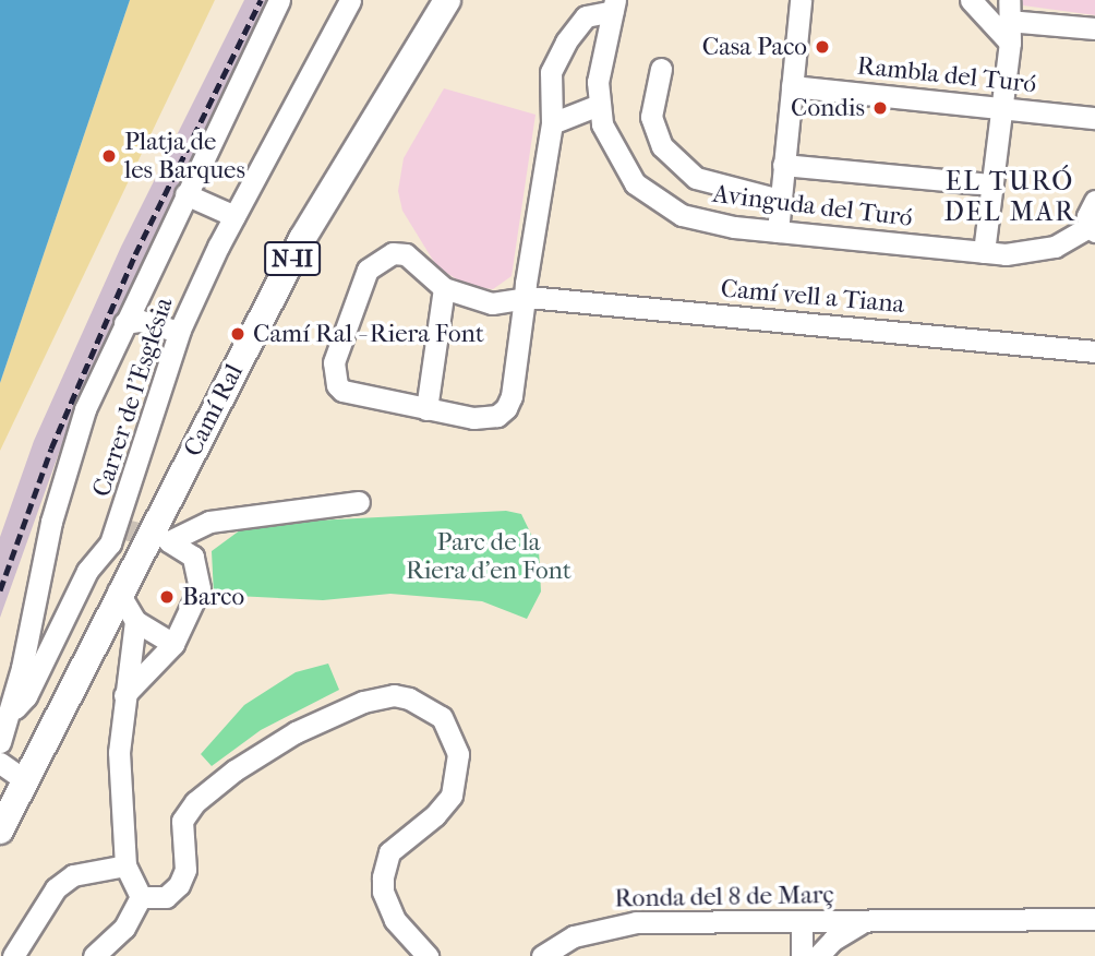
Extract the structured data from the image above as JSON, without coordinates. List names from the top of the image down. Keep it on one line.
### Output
{"streets":{"main road":["N-II","Camí Ral"],"street":["Rambla del Turó","Avinguda del Turó","Camí vell a Tiana","Carrer de l'Església","Ronda del 8 de Març"]},"districts":["EL TURÓ DEL MAR"],"parks":["Parc de la Riera d'en Font"],"places":["Casa Paco","Condis","Platja de les Barques","Camí Ral - Riera Font","Barco"]}
